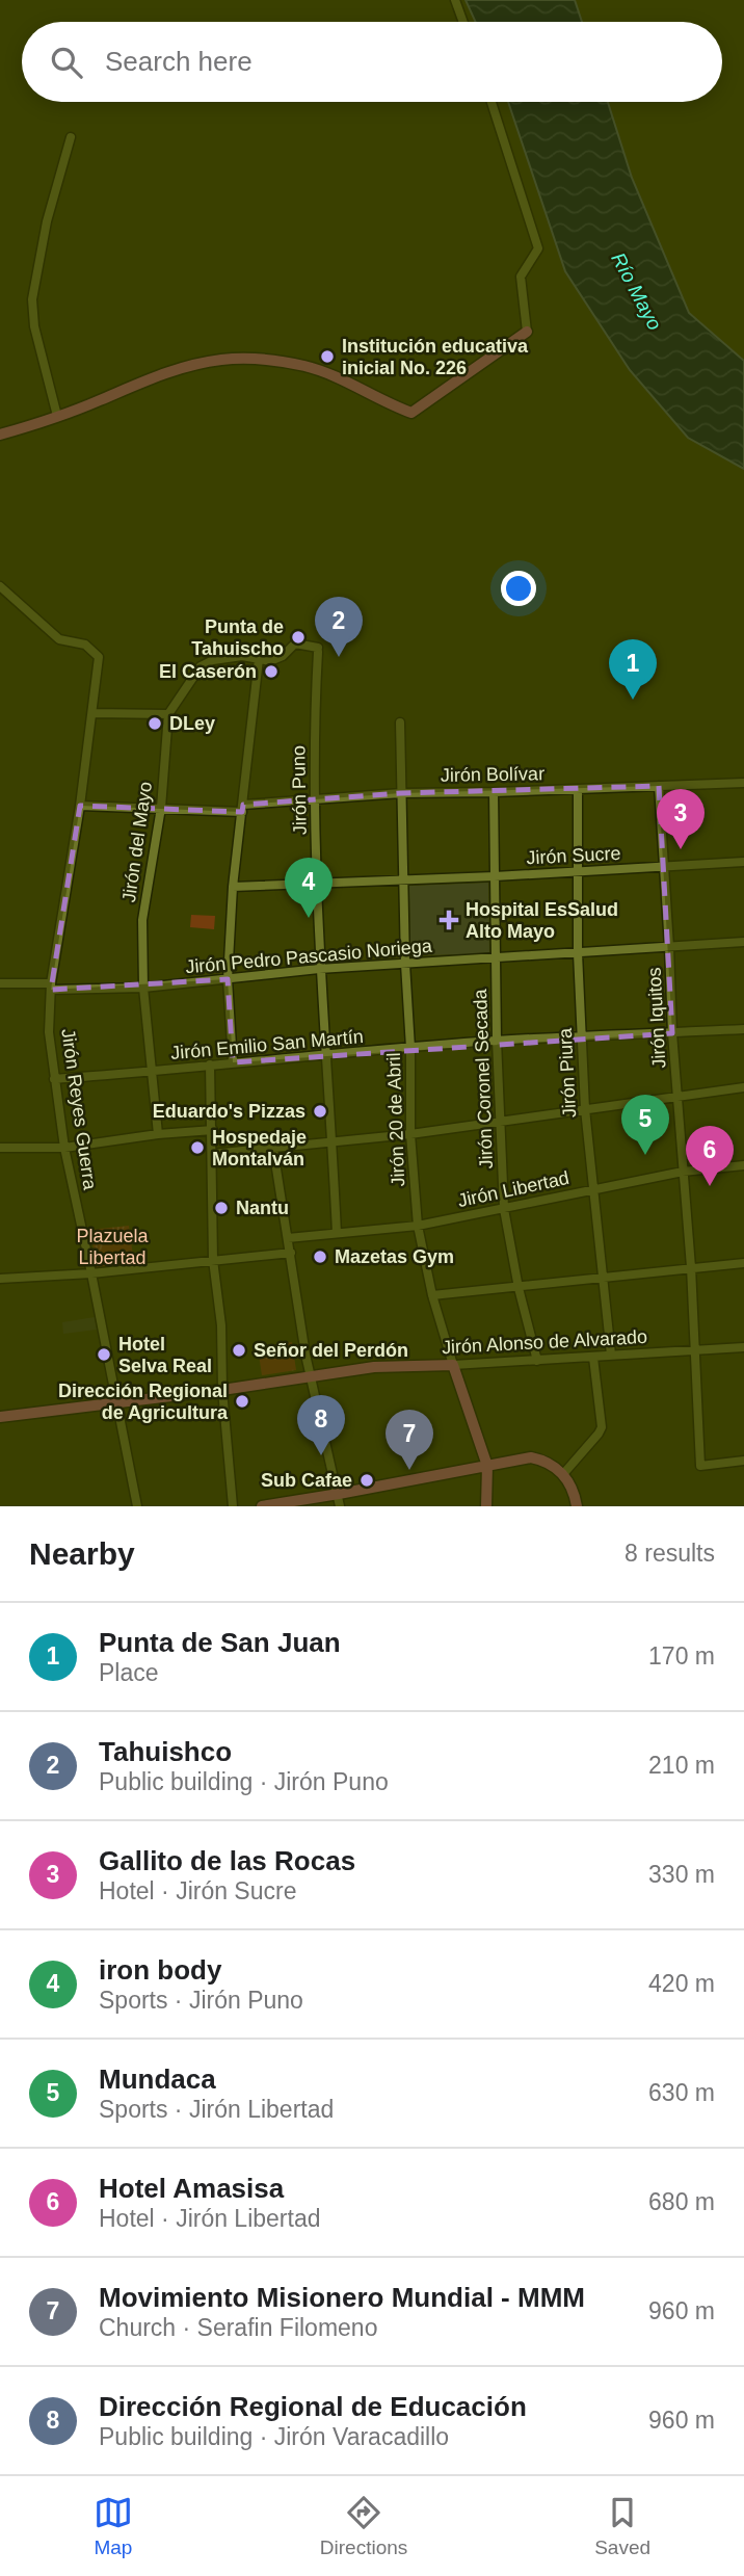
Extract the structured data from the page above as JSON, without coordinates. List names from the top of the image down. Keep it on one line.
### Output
{"streets":{"main road":["Jirón 20 de Abril","Jirón Alonso de Alvarado"],"street":["Jirón Bolívar","Jirón Puno","Jirón del Mayo","Jirón Sucre","Jirón Pedro Pascasio Noriega","Jirón Iquitos","Jirón Emilio San Martín","Jirón Piura","Jirón Coronel Secada","Jirón Reyes Guerra","Jirón Libertad"]},"crossings":[["Jirón Bolívar","Jirón Puno"],["Jirón Bolívar","Jirón del Mayo"],["Jirón Bolívar","Jirón Iquitos"],["Jirón Bolívar","Jirón Piura"],["Jirón Bolívar","Jirón Coronel Secada"],["Jirón Bolívar","Jirón Reyes Guerra"],["Jirón Bolívar","Jirón 20 de Abril"],["Jirón Puno","Jirón del Mayo"],["Jirón Puno","Jirón Sucre"],["Jirón Puno","Jirón Pedro Pascasio Noriega"],["Jirón Puno","Jirón Emilio San Martín"],["Jirón Puno","Jirón Libertad"],["Jirón del Mayo","Jirón Pedro Pascasio Noriega"],["Jirón del Mayo","Jirón Emilio San Martín"],["Jirón Sucre","Jirón Iquitos"],["Jirón Sucre","Jirón Piura"],["Jirón Sucre","Jirón Coronel Secada"],["Jirón Sucre","Jirón 20 de Abril"],["Jirón Pedro Pascasio Noriega","Jirón Iquitos"],["Jirón Pedro Pascasio Noriega","Jirón Piura"],["Jirón Pedro Pascasio Noriega","Jirón Coronel Secada"],["Jirón Pedro Pascasio Noriega","Jirón Reyes Guerra"],["Jirón Pedro Pascasio Noriega","Jirón 20 de Abril"],["Jirón Iquitos","Jirón Emilio San Martín"],["Jirón Iquitos","Jirón Libertad"],["Jirón Iquitos","Jirón Alonso de Alvarado"],["Jirón Emilio San Martín","Jirón Piura"],["Jirón Emilio San Martín","Jirón Coronel Secada"],["Jirón Emilio San Martín","Jirón Reyes Guerra"],["Jirón Emilio San Martín","Jirón 20 de Abril"],["Jirón Piura","Jirón Libertad"],["Jirón Piura","Jirón Alonso de Alvarado"],["Jirón Coronel Secada","Jirón Libertad"],["Jirón Coronel Secada","Jirón Alonso de Alvarado"],["Jirón Reyes Guerra","Jirón Alonso de Alvarado"],["Jirón 20 de Abril","Jirón Libertad"],["Jirón 20 de Abril","Jirón Alonso de Alvarado"]],"water":["Río Mayo"],"parks":["Plazuela Libertad"],"places":{"other":["Institución educativa inicial No. 226","Punta de Tahuischo","El Caserón","DLey","Eduardo's Pizzas","Hospedaje Montalván","Nantu","Mazetas Gym","Señor del Perdón","Hotel Selva Real","Dirección Regional de Agricultura","Sub Cafae"],"health":["Hospital EsSalud Alto Mayo"]},"page":{"search":"Search here","pins":["2","1","3","4","5","6","8","7"],"heading":["Nearby","8 results"],"list":[{"mark":"1","name":"Punta de San Juan","note":"Place","value":"170 m"},{"mark":"2","name":"Tahuishco","note":"Public building · Jirón Puno","value":"210 m"},{"mark":"3","name":"Gallito de las Rocas","note":"Hotel · Jirón Sucre","value":"330 m"},{"mark":"4","name":"iron body","note":"Sports · Jirón Puno","value":"420 m"},{"mark":"5","name":"Mundaca","note":"Sports · Jirón Libertad","value":"630 m"},{"mark":"6","name":"Hotel Amasisa","note":"Hotel · Jirón Libertad","value":"680 m"},{"mark":"7","name":"Movimiento Misionero Mundial - MMM","note":"Church · Serafin Filomeno","value":"960 m"},{"mark":"8","name":"Dirección Regional de Educación","note":"Public building · Jirón Varacadillo","value":"960 m"}],"nav":["Map","Directions","Saved"]}}
